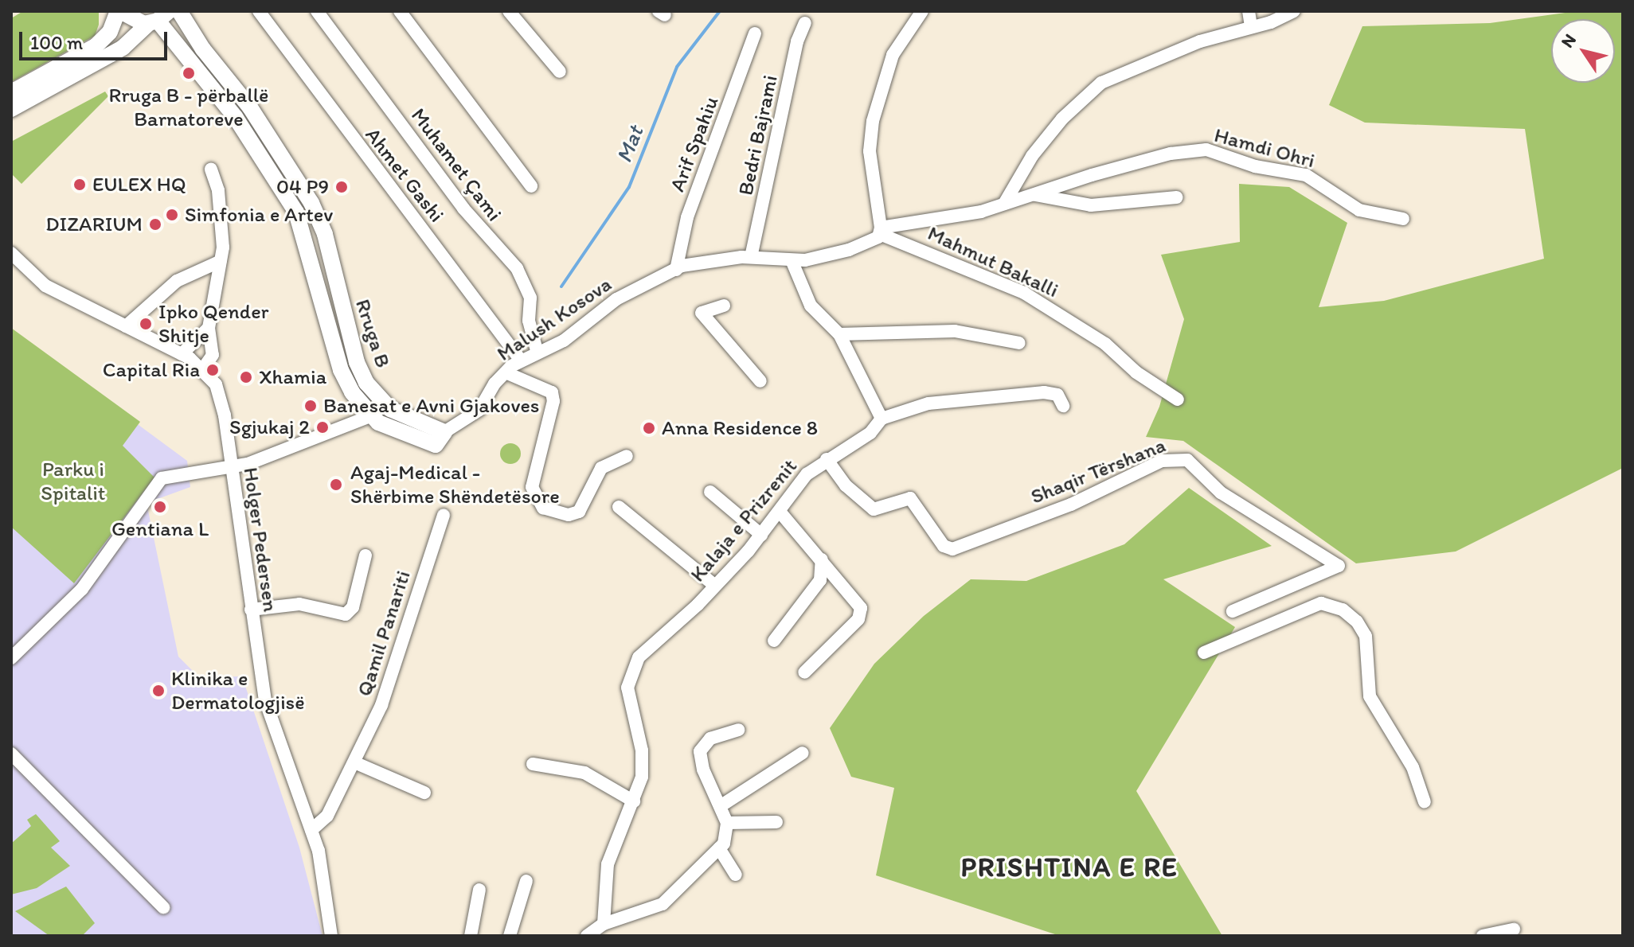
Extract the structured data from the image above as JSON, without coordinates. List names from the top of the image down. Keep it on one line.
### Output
{"streets":{"main road":["Rruga B"],"street":["Bedri Bajrami","Arif Spahiu","Hamdi Ohri","Muhamet Çami","Ahmet Gashi","Mahmut Bakalli","Malush Kosova","Shaqir Tërshana","Kalaja e Prizrenit","Holger Pedersen","Qamil Panariti"]},"crossings":[["Bedri Bajrami","Malush Kosova"],["Arif Spahiu","Malush Kosova"],["Hamdi Ohri","Malush Kosova"],["Muhamet Çami","Malush Kosova"],["Ahmet Gashi","Malush Kosova"],["Mahmut Bakalli","Malush Kosova"],["Malush Kosova","Rruga B"],["Shaqir Tërshana","Kalaja e Prizrenit"],["Holger Pedersen","Qamil Panariti"]],"districts":["PRISHTINA E RE"],"water":["Mat"],"parks":["Parku i Spitalit"],"places":["Rruga B - përballë Barnatoreve","EULEX HQ","04 P9","Simfonia e Artev","DIZARIUM","Ipko Qender Shitje","Capital Ria","Xhamia","Banesat e Avni Gjakoves","Sgjukaj 2","Anna Residence 8","Agaj-Medical - Shërbime Shëndetësore","Gentiana L","Klinika e Dermatologjisë"],"scale_bar":"100 m","north":"top left"}
